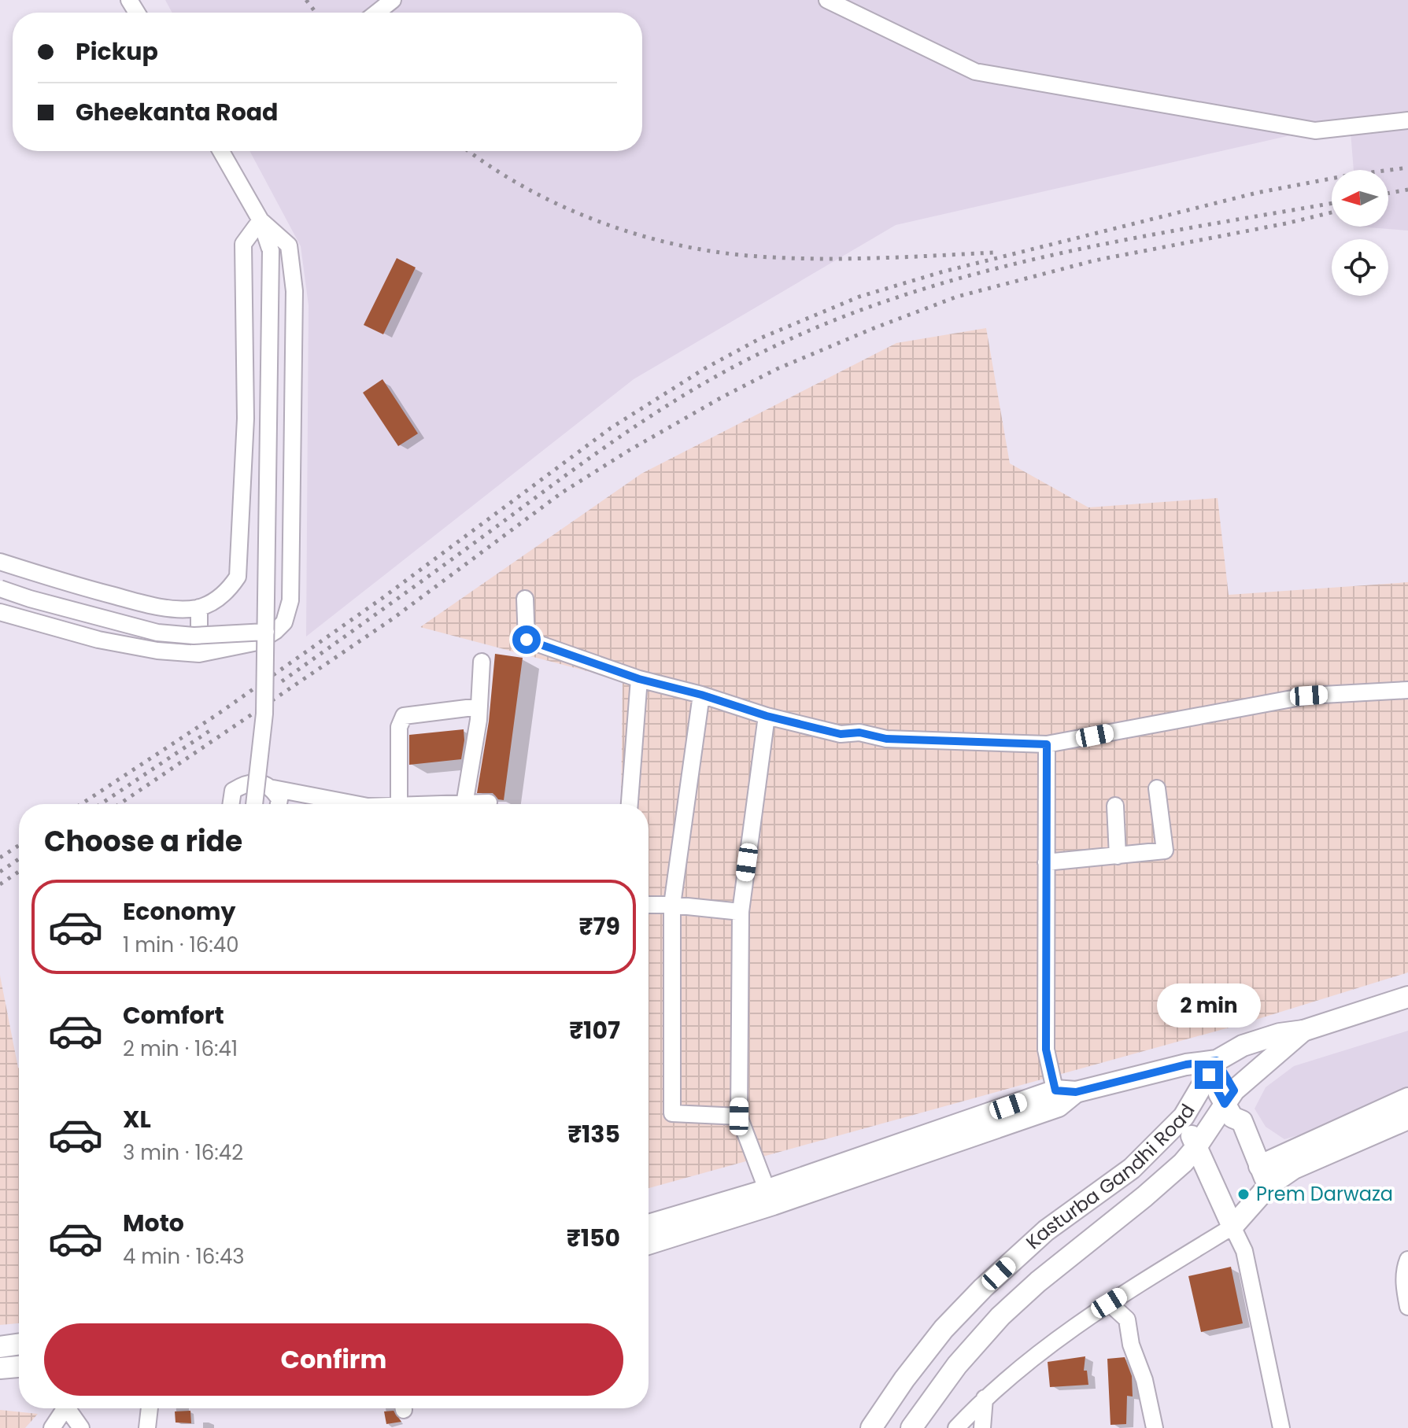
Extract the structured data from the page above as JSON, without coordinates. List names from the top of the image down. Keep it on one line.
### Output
{"streets":{"main road":["Kasturba Gandhi Road"]},"places":["Prem Darwaza"],"north":"left","page":{"banner":["Pickup","Gheekanta Road"],"heading":"Choose a ride","list":[{"name":"Economy","note":"1 min · 16:40","value":"₹79"},{"name":"Comfort","note":"2 min · 16:41","value":"₹107"},{"name":"XL","note":"3 min · 16:42","value":"₹135"},{"name":"Moto","note":"4 min · 16:43","value":"₹150"}],"bubble":"2 min","buttons":"Confirm"}}
